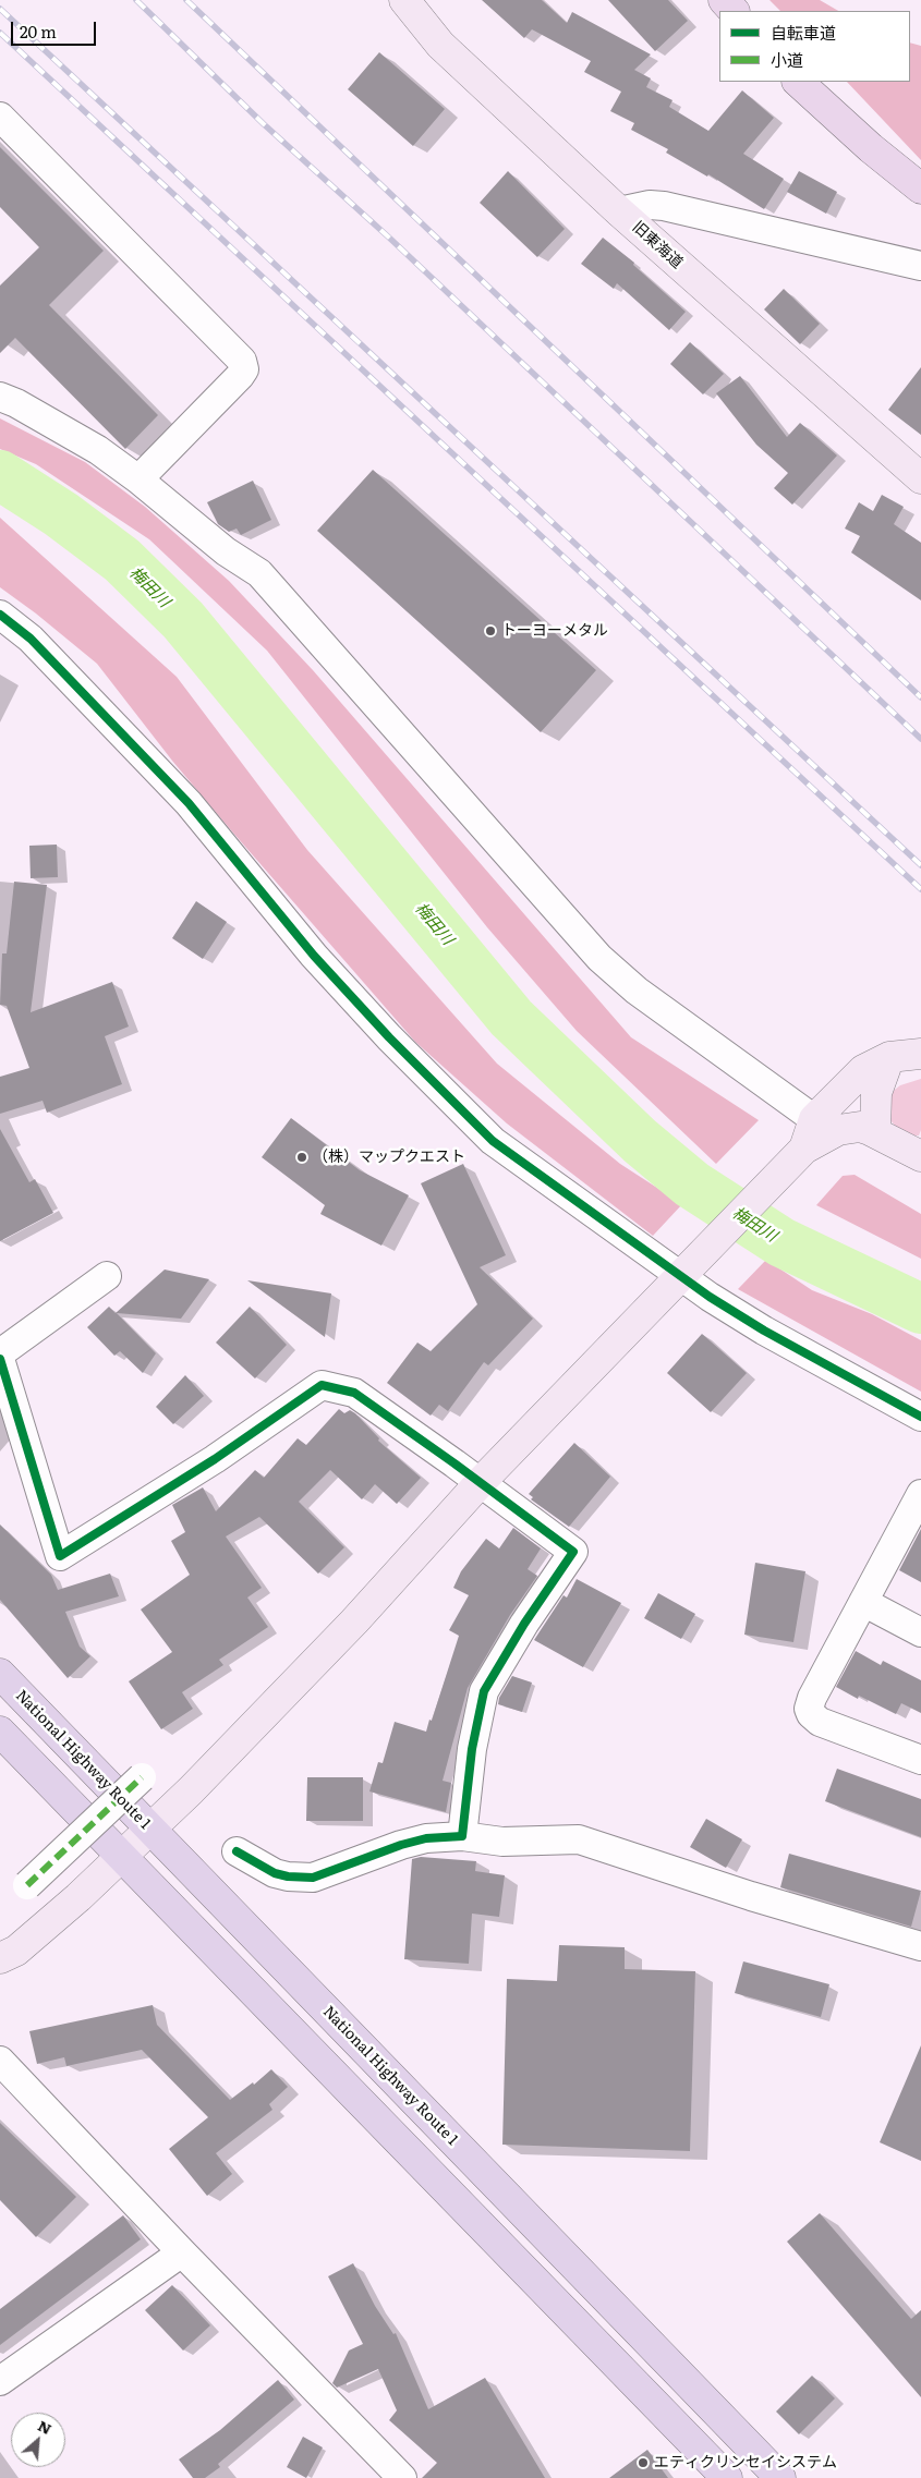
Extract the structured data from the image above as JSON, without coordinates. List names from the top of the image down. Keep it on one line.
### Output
{"streets":{"highway":["National Highway Route 1"],"street":["旧東海道"]},"water":["梅田川"],"places":["トーヨーメタル","（株）マップクエスト","エティクリンセイシステム"],"legend":["自転車道","小道"],"scale_bar":"20 m","north":"top right"}
